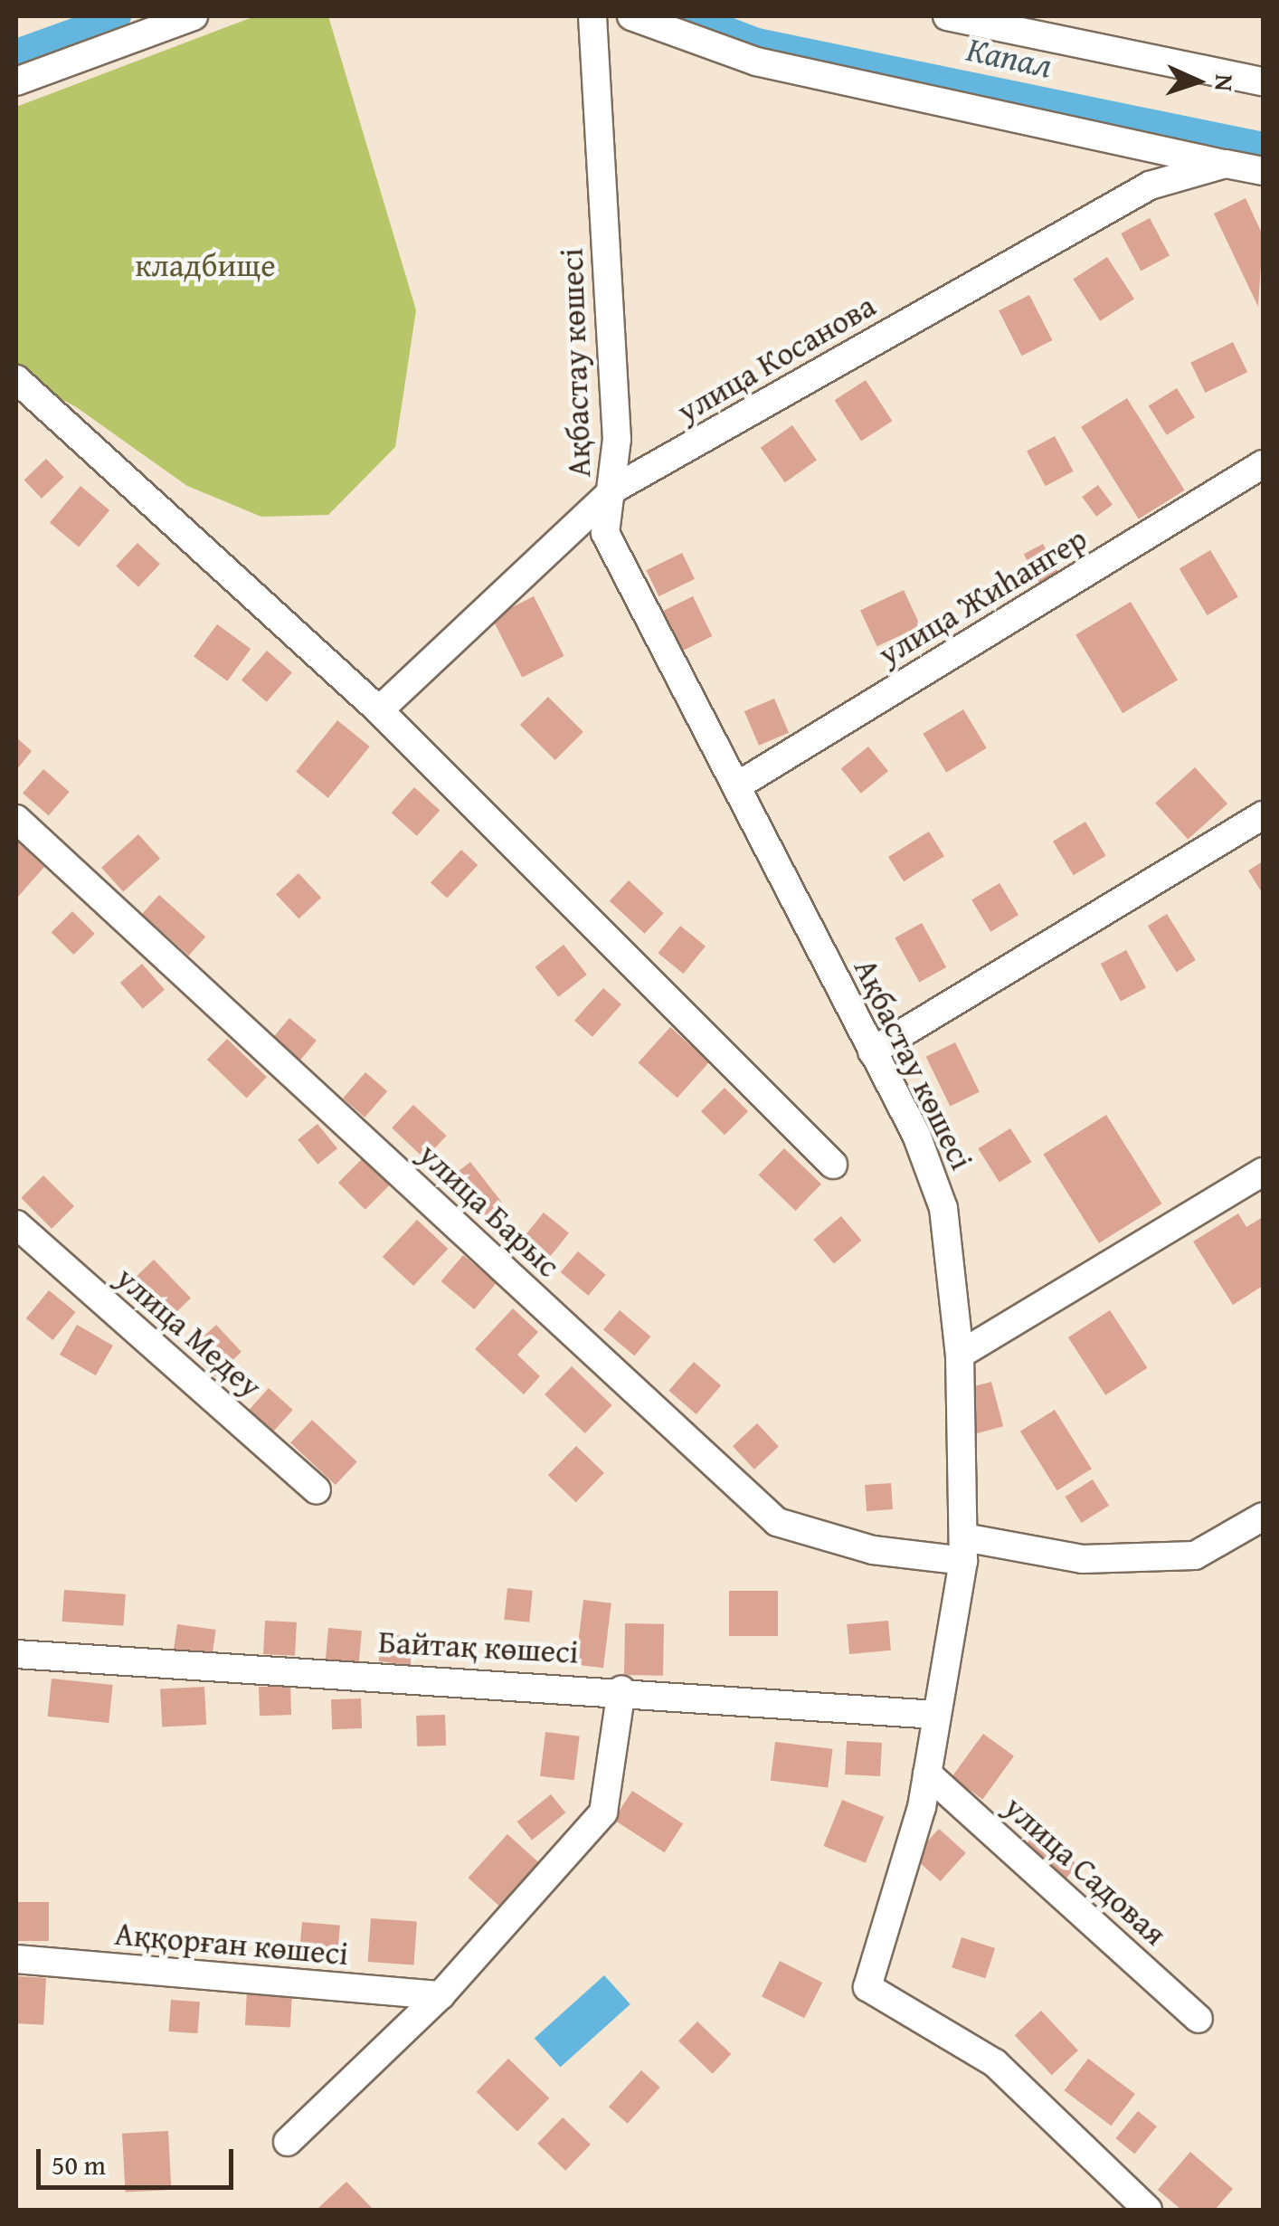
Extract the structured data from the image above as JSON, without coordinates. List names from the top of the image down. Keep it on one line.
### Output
{"streets":{"street":["улица Косанова","Ақбастау көшесі","улица Жиhангер","улица Барыс","улица Медеу","Байтақ көшесі","улица Садовая","Аққорған көшесі"]},"crossings":[["улица Косанова","Ақбастау көшесі"],["Ақбастау көшесі","улица Жиhангер"],["Ақбастау көшесі","улица Барыс"],["Ақбастау көшесі","Байтақ көшесі"],["Ақбастау көшесі","улица Садовая"]],"water":["Капал"],"parks":["кладбище"],"scale_bar":"50 m","north":"right"}
